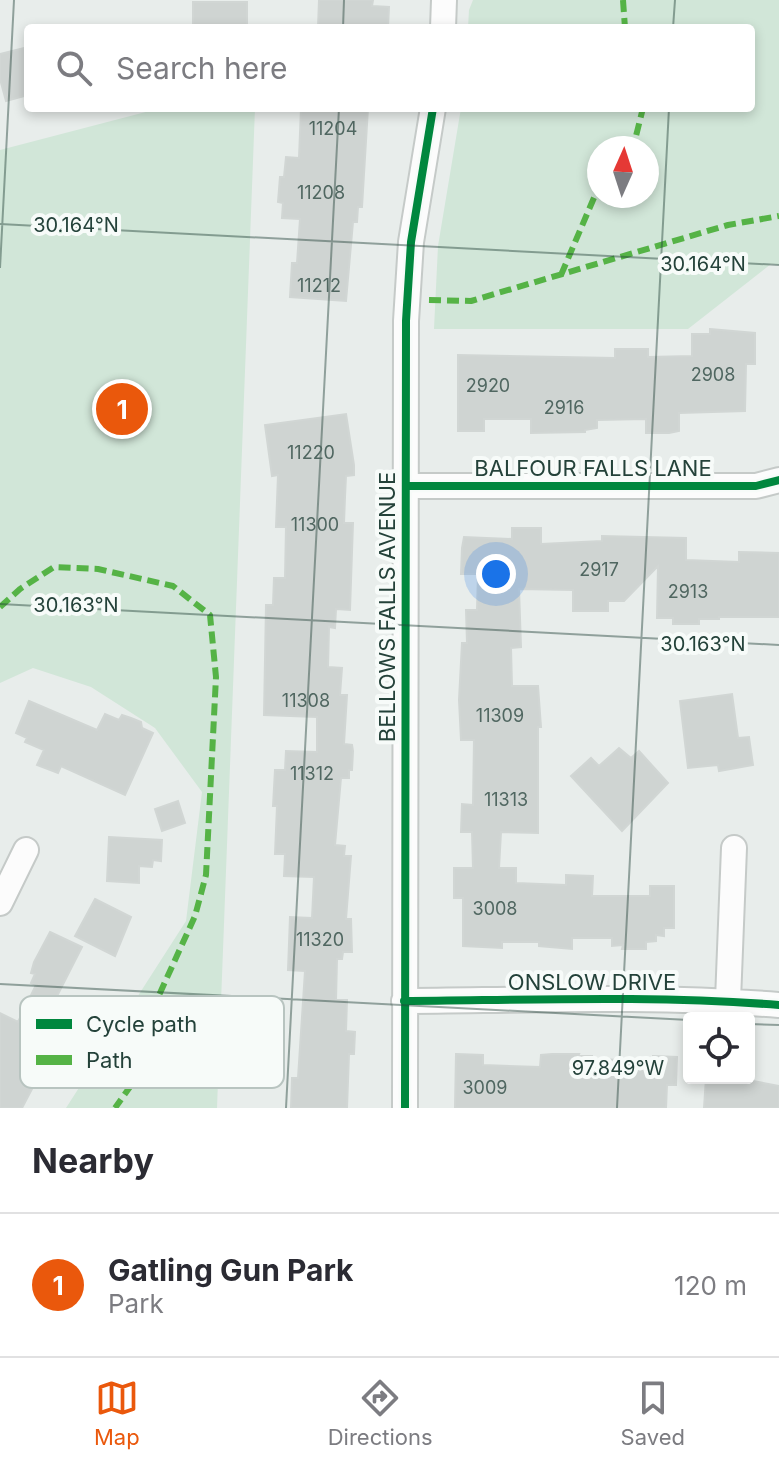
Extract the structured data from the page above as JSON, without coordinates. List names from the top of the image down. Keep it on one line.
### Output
{"streets":{"street":["BALFOUR FALLS LANE","BELLOWS FALLS AVENUE","ONSLOW DRIVE"]},"crossings":[["BALFOUR FALLS LANE","BELLOWS FALLS AVENUE"],["BELLOWS FALLS AVENUE","ONSLOW DRIVE"]],"house_numbers":["11204","11208","11212","2908","2920","2916","11220","11300","2917","2913","11308","11309","11312","11313","3008","11320","3009"],"legend":["Cycle path","Path"],"north":"top","page":{"search":"Search here","pins":"1","heading":"Nearby","list":[{"mark":"1","name":"Gatling Gun Park","note":"Park","value":"120 m"}],"nav":["Map","Directions","Saved"]},"coordinates":["30.164°N","30.163°N","97.849°W"]}
